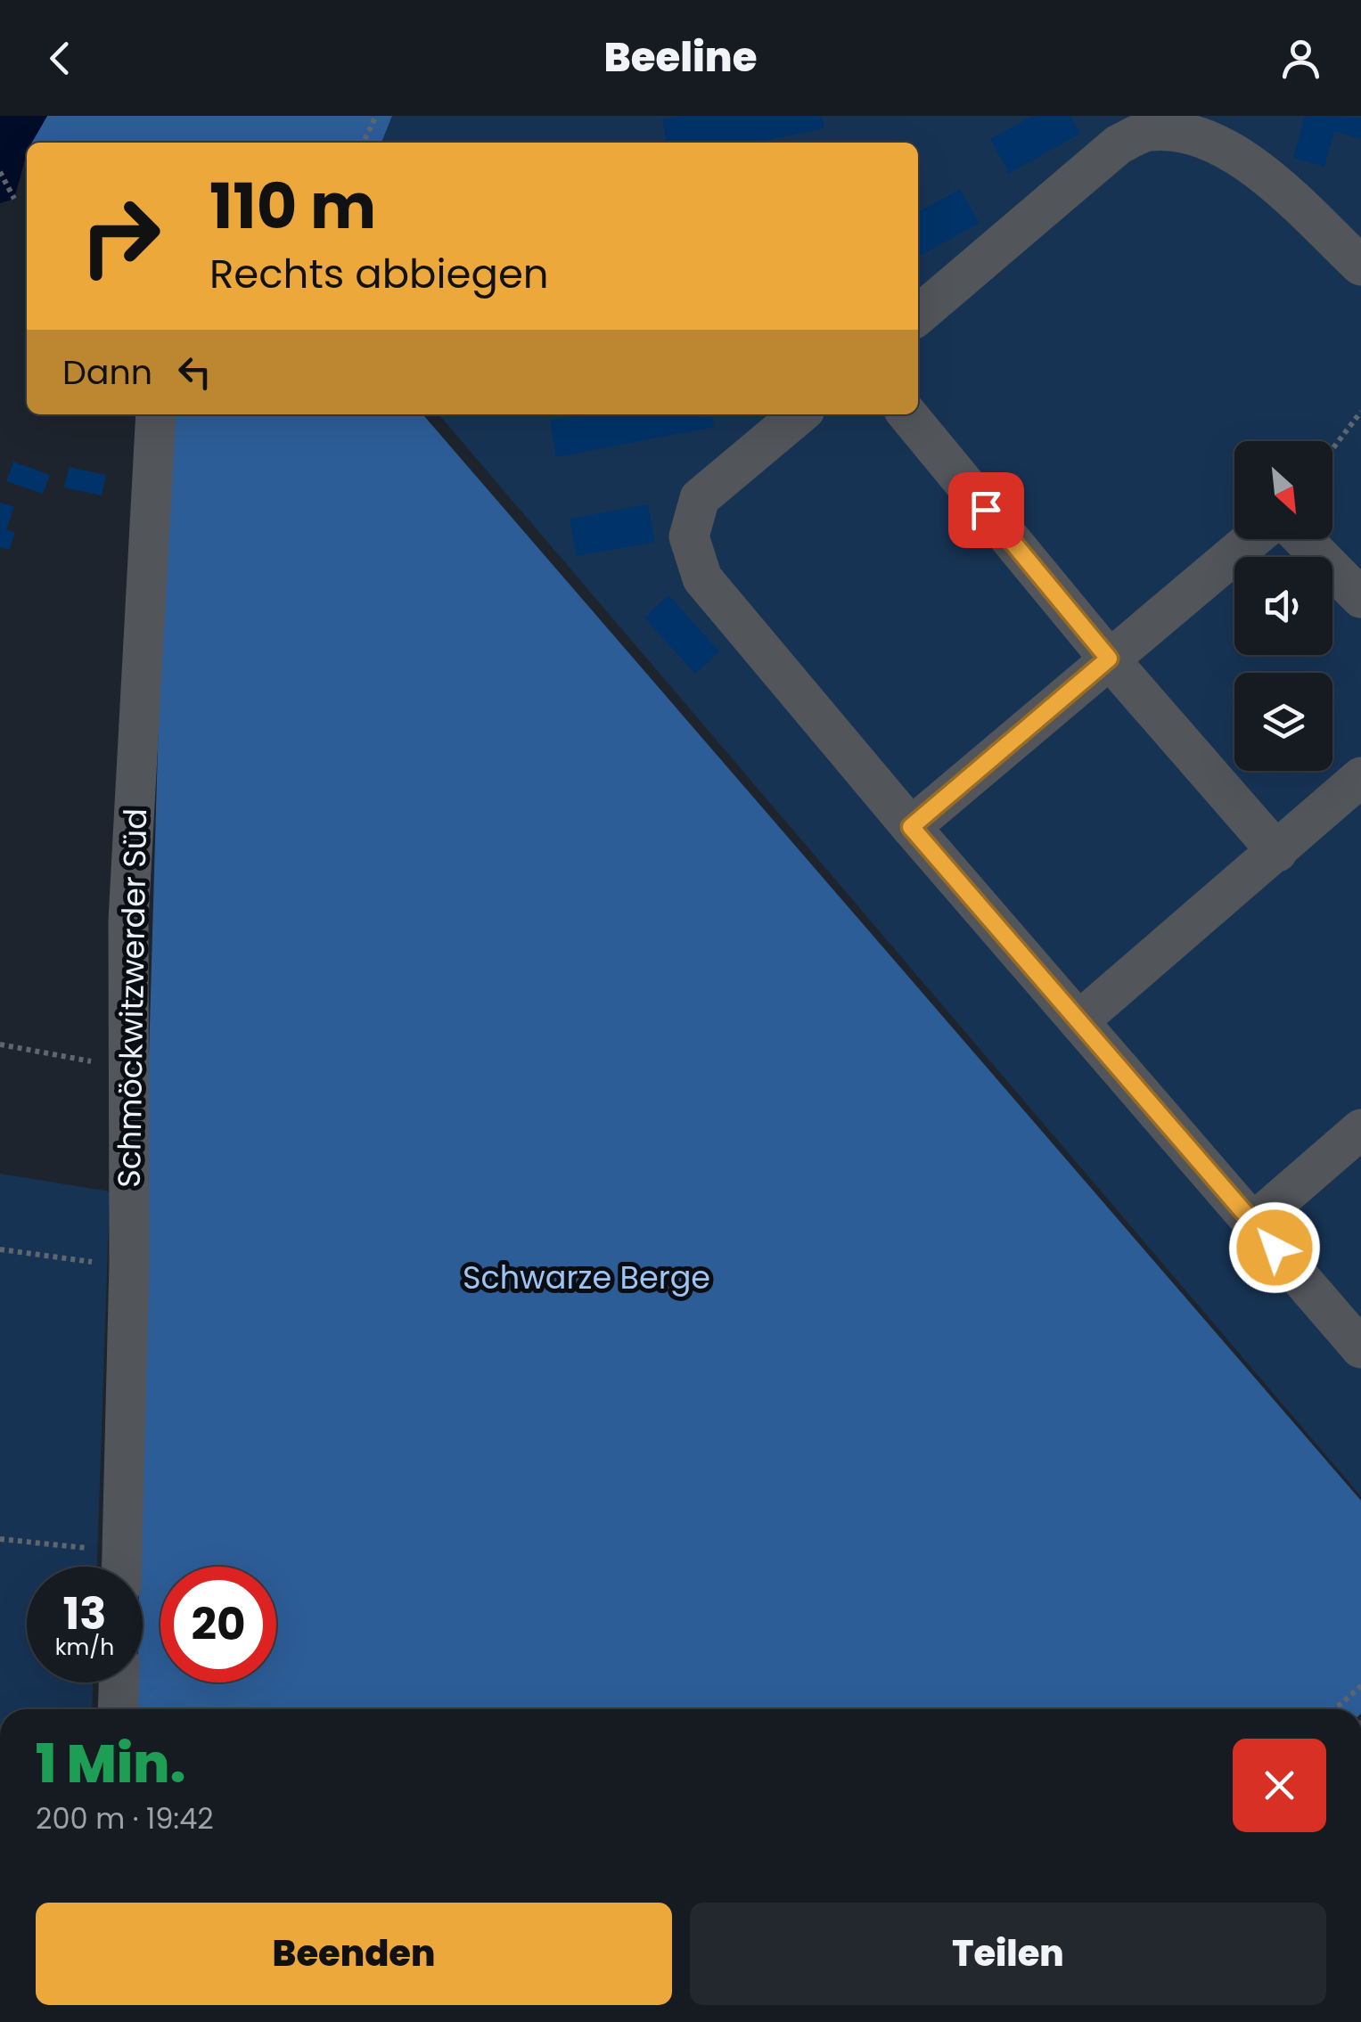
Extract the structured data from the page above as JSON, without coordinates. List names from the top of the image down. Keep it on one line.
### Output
{"streets":{"street":["Schmöckwitzwerder Süd"]},"parks":["Schwarze Berge"],"north":"bottom right","page":{"header":"Beeline","turn":["110 m","Rechts abbiegen"],"then":"Dann","speed":"13 km/h","limit":"20","heading":["1 Min.","200 m · 19:42"],"buttons":["Beenden","Teilen"]}}
